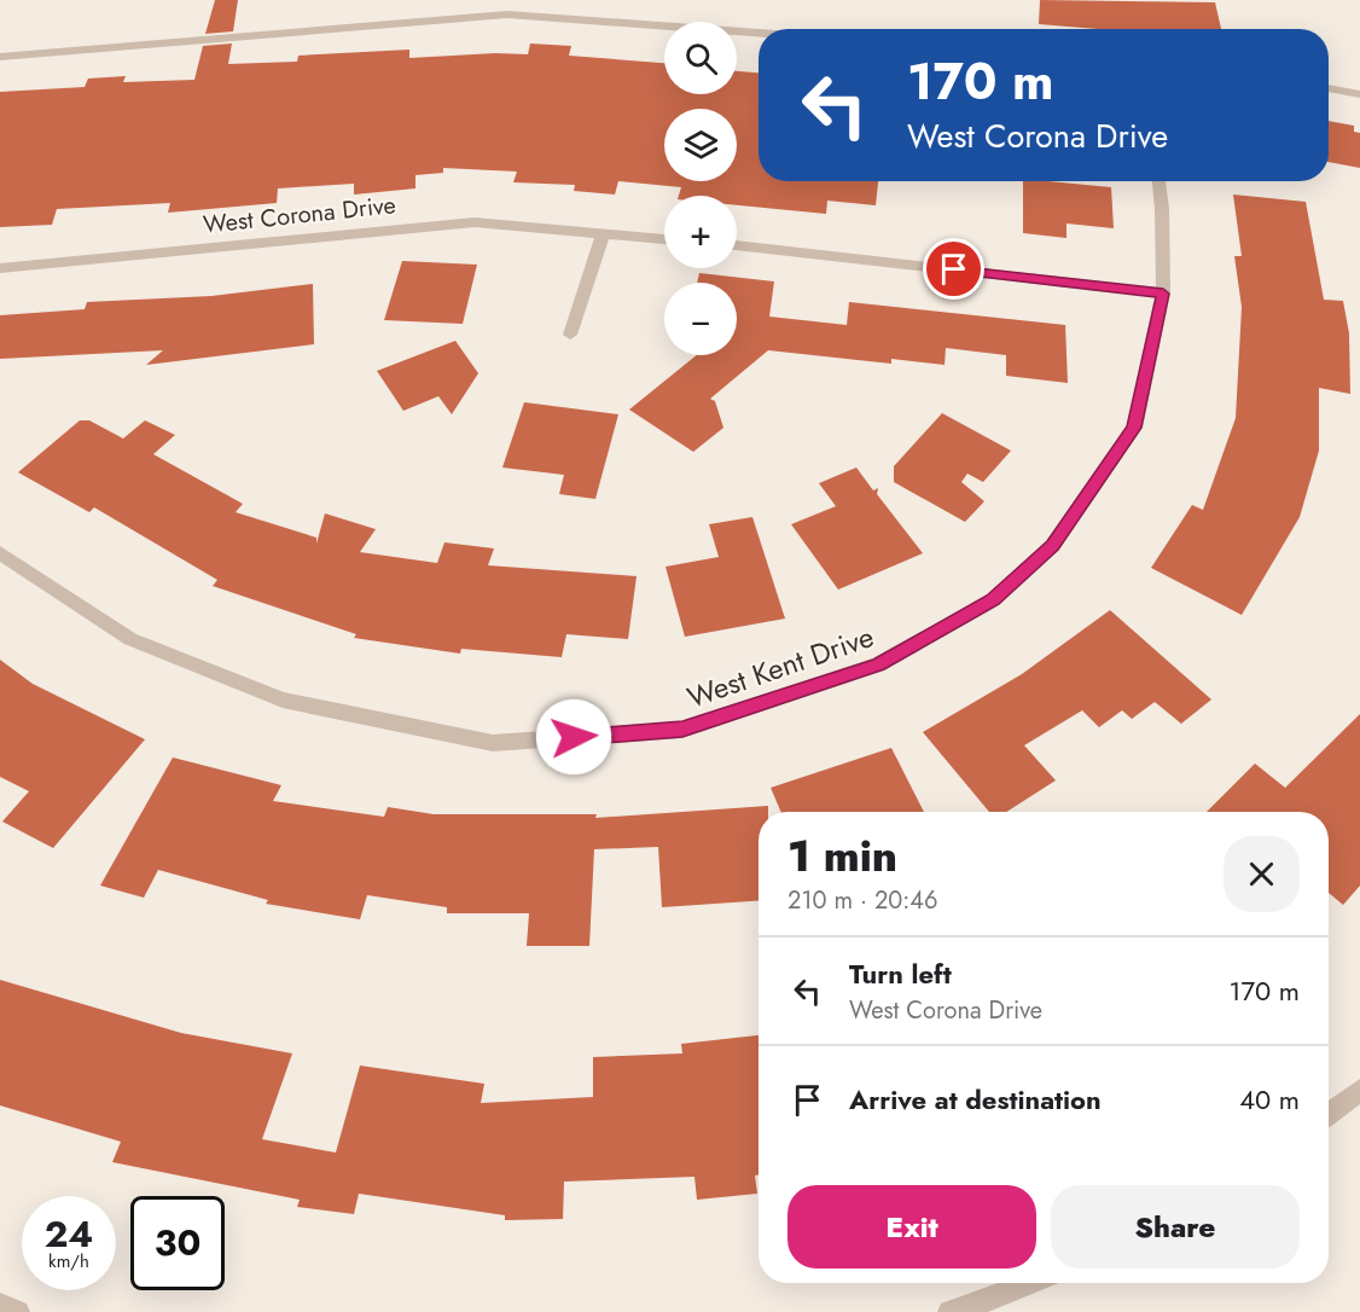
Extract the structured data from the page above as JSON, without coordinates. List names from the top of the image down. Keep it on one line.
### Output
{"streets":{"street":["West Corona Drive","West Kent Drive"]},"page":{"map_buttons":["+","−"],"turn":["170 m","West Corona Drive"],"heading":["1 min","210 m · 20:46"],"list":[{"name":"Turn left","note":"West Corona Drive","value":"170 m"},{"name":"Arrive at destination","value":"40 m"}],"buttons":["Exit","Share"],"speed":"24 km/h","limit":"30"}}
